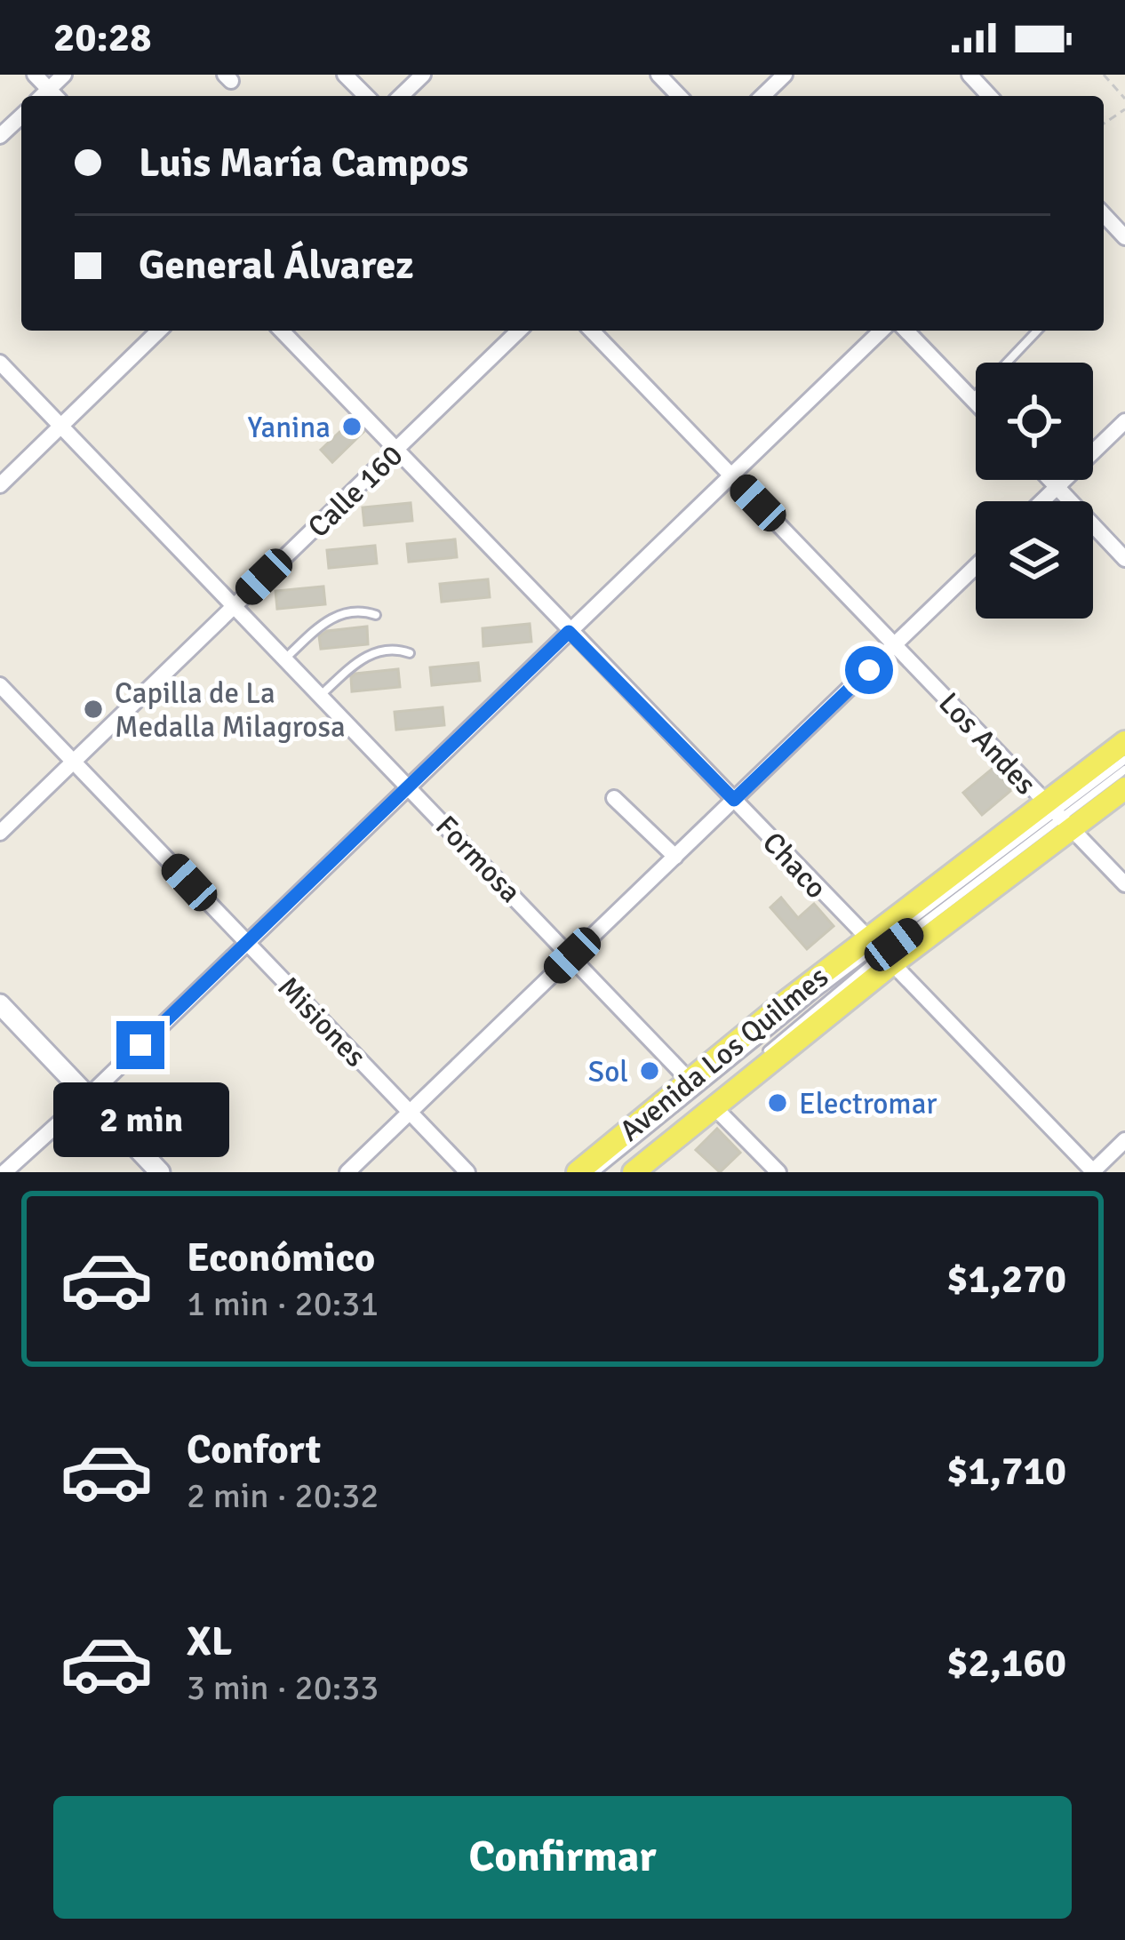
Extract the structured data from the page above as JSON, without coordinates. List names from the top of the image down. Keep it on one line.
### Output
{"streets":{"main road":["Avenida Los Quilmes"],"street":["Calle 160","Los Andes","Formosa","Chaco","Misiones"]},"crossings":[["Calle 160","Formosa"],["Calle 160","Chaco"],["Calle 160","Misiones"],["Los Andes","Avenida Los Quilmes"],["Formosa","Avenida Los Quilmes"],["Chaco","Avenida Los Quilmes"]],"places":["Yanina","Capilla de La Medalla Milagrosa","Sol","Electromar"],"page":{"status":"20:28","banner":["Luis María Campos","General Álvarez"],"bubble":"2 min","list":[{"name":"Económico","note":"1 min · 20:31","value":"$1,270"},{"name":"Confort","note":"2 min · 20:32","value":"$1,710"},{"name":"XL","note":"3 min · 20:33","value":"$2,160"}],"buttons":"Confirmar"}}
